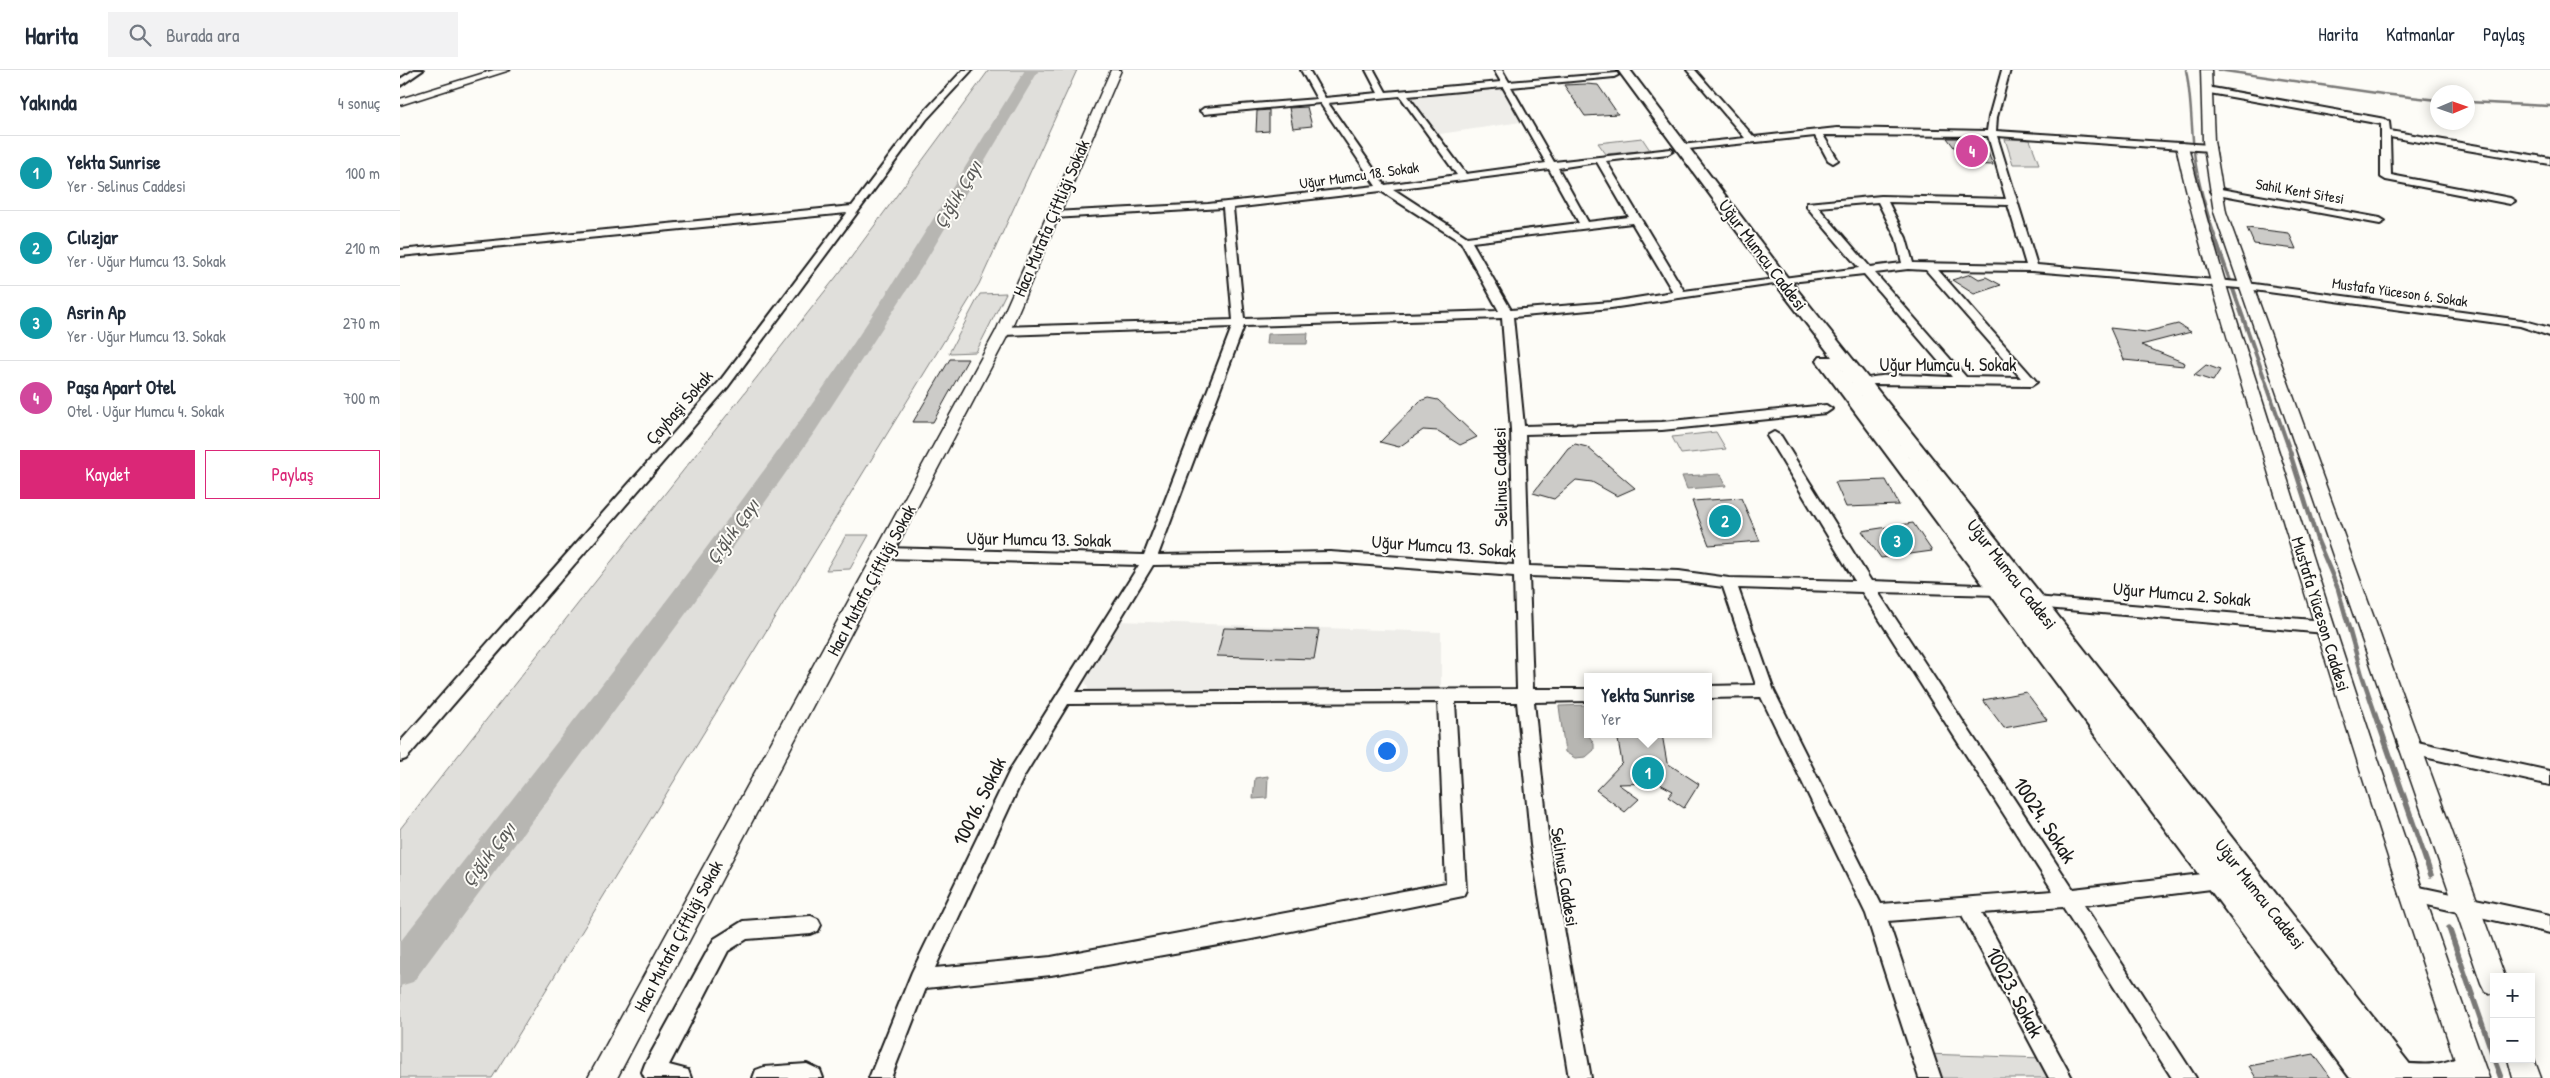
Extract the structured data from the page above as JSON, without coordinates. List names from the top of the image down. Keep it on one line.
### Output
{"streets":{"main road":["Uğur Mumcu Caddesi"],"street":["Uğur Mumcu 18. Sokak","Sahil Kent Sitesi","Hacı Mutafa Çiftliği Sokak","Mustafa Yüceson 6. Sokak","Uğur Mumcu 4. Sokak","Çaybaşi Sokak","Selinus Caddesi","Uğur Mumcu 13. Sokak","Uğur Mumcu 2. Sokak","Mustafa Yüceson Caddesi","10016. Sokak","10024. Sokak","10023. Sokak"]},"crossings":[["Uğur Mumcu 18. Sokak","Hacı Mutafa Çiftliği Sokak"],["Uğur Mumcu 18. Sokak","Uğur Mumcu Caddesi"],["Uğur Mumcu 18. Sokak","Selinus Caddesi"],["Uğur Mumcu 18. Sokak","Mustafa Yüceson Caddesi"],["Sahil Kent Sitesi","Mustafa Yüceson Caddesi"],["Hacı Mutafa Çiftliği Sokak","Mustafa Yüceson 6. Sokak"],["Hacı Mutafa Çiftliği Sokak","Uğur Mumcu 13. Sokak"],["Uğur Mumcu Caddesi","Mustafa Yüceson 6. Sokak"],["Uğur Mumcu Caddesi","Uğur Mumcu 4. Sokak"],["Uğur Mumcu Caddesi","Uğur Mumcu 13. Sokak"],["Uğur Mumcu Caddesi","Uğur Mumcu 2. Sokak"],["Mustafa Yüceson 6. Sokak","Uğur Mumcu 4. Sokak"],["Mustafa Yüceson 6. Sokak","Selinus Caddesi"],["Mustafa Yüceson 6. Sokak","Mustafa Yüceson Caddesi"],["Mustafa Yüceson 6. Sokak","10016. Sokak"],["Selinus Caddesi","Uğur Mumcu 13. Sokak"],["Uğur Mumcu 13. Sokak","10016. Sokak"],["Uğur Mumcu 13. Sokak","10024. Sokak"],["Uğur Mumcu 2. Sokak","Mustafa Yüceson Caddesi"]],"water":["Çığlık Çayı"],"north":"right","page":{"header":"Harita","search":"Burada ara","nav":["Harita","Katmanlar","Paylaş"],"heading":["Yakında","4 sonuç"],"pins":["4","2","3","1"],"list":[{"mark":"1","name":"Yekta Sunrise","note":"Yer · Selinus Caddesi","value":"100 m"},{"mark":"2","name":"Cılızjar","note":"Yer · Uğur Mumcu 13. Sokak","value":"210 m"},{"mark":"3","name":"Asrin Ap","note":"Yer · Uğur Mumcu 13. Sokak","value":"270 m"},{"mark":"4","name":"Paşa Apart Otel","note":"Otel · Uğur Mumcu 4. Sokak","value":"700 m"}],"buttons":["Kaydet","Paylaş"],"popup":["Yekta Sunrise","Yer"],"map_buttons":["+","−"]}}
